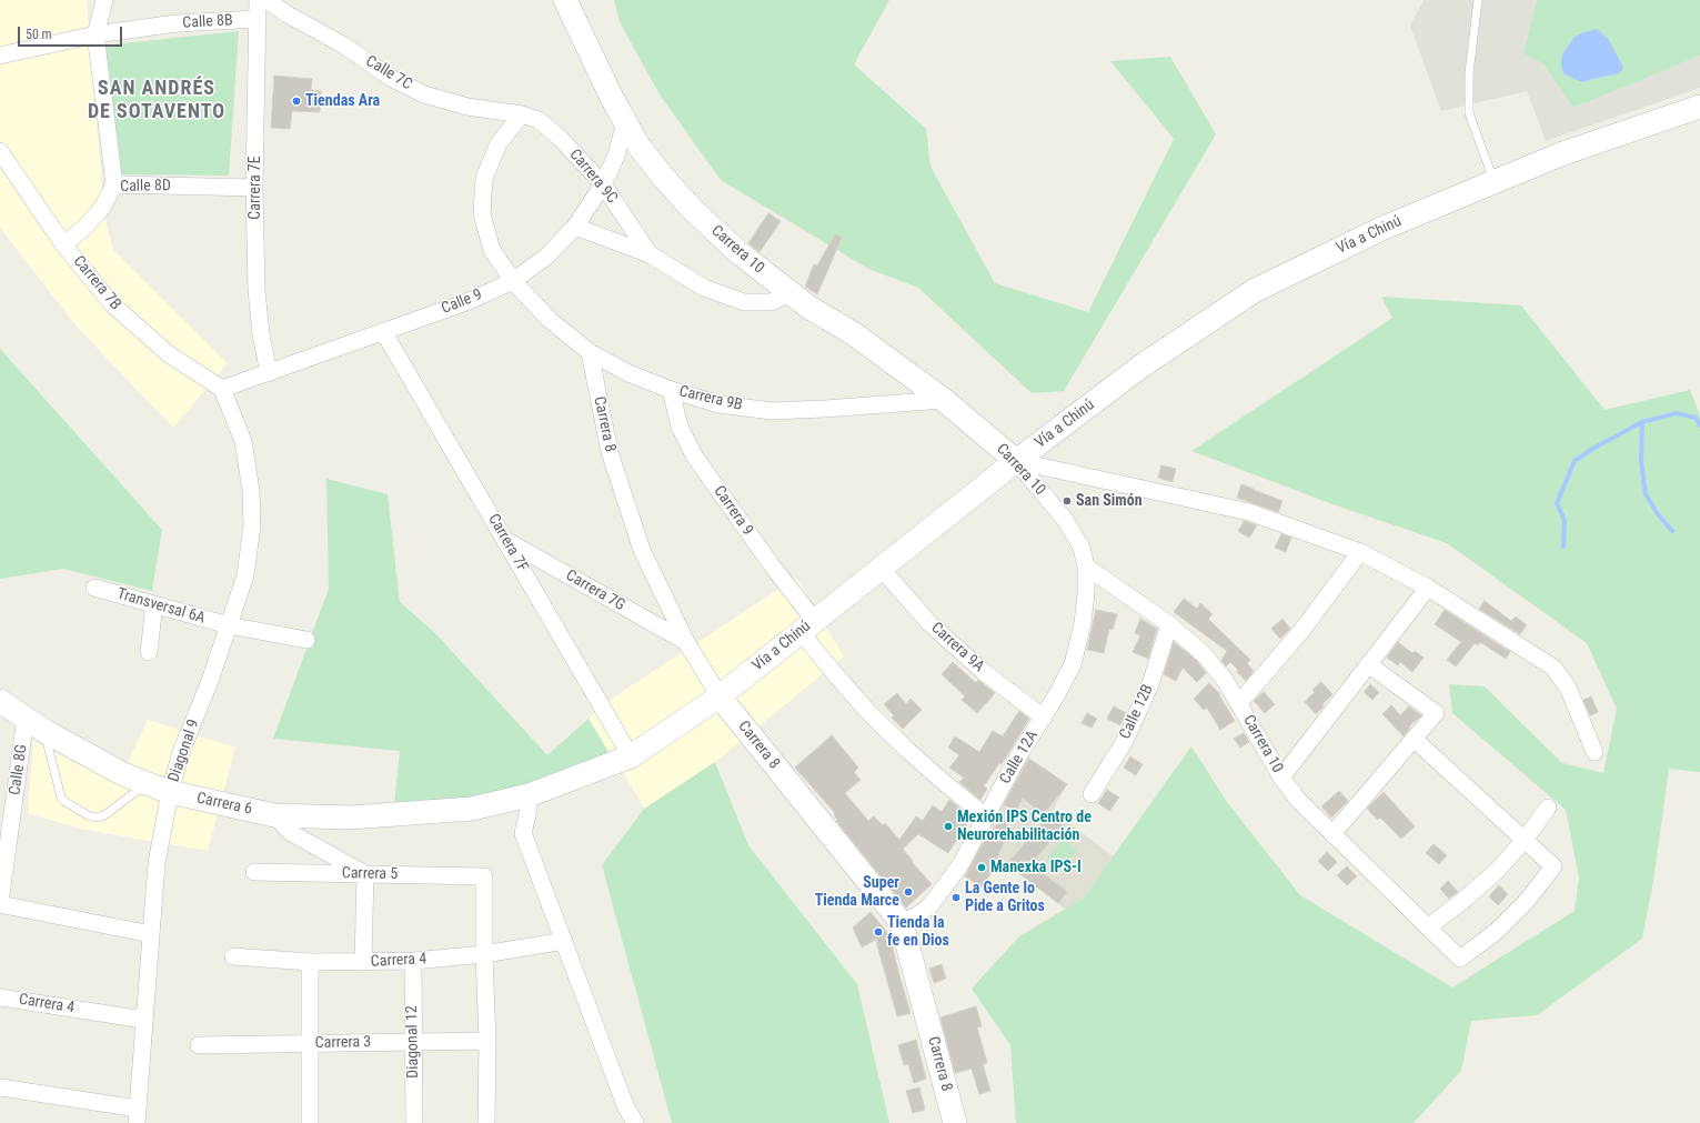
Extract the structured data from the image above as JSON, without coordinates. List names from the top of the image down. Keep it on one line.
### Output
{"streets":{"main road":["Vía a Chinú","Carrera 10","Carrera 8","Carrera 6"],"street":["Calle 8B","Calle 7C","Carrera 9C","Calle 8D","Carrera 7E","Carrera 7B","Calle 9","Carrera 9B","Carrera 9","Carrera 7F","Carrera 7G","Transversal 6A","Carrera 9A","Calle 12B","Diagonal 9","Calle 12A","Calle 8G","Carrera 5","Carrera 4","Diagonal 12","Carrera 3"]},"crossings":[["Calle 8B","Carrera 7E"],["Calle 7C","Carrera 9C"],["Carrera 9C","Carrera 10"],["Carrera 9C","Calle 9"],["Calle 8D","Carrera 7E"],["Calle 8D","Carrera 7B"],["Carrera 7E","Calle 9"],["Vía a Chinú","Carrera 10"],["Vía a Chinú","Carrera 8"],["Vía a Chinú","Carrera 9"],["Vía a Chinú","Carrera 7F"],["Vía a Chinú","Carrera 9A"],["Vía a Chinú","Carrera 6"],["Carrera 10","Calle 9"],["Carrera 10","Carrera 9B"],["Carrera 10","Calle 12B"],["Carrera 10","Calle 12A"],["Carrera 7B","Calle 9"],["Carrera 7B","Diagonal 9"],["Calle 9","Carrera 9B"],["Calle 9","Carrera 7F"],["Calle 9","Diagonal 9"],["Carrera 9B","Carrera 8"],["Carrera 9B","Carrera 9"],["Carrera 8","Carrera 7G"],["Carrera 8","Calle 12A"],["Carrera 9","Calle 12A"],["Carrera 7F","Carrera 7G"],["Transversal 6A","Diagonal 9"],["Carrera 9A","Calle 12A"],["Diagonal 9","Carrera 6"],["Diagonal 9","Carrera 4"],["Calle 8G","Carrera 6"],["Carrera 5","Carrera 4"],["Carrera 4","Diagonal 12"],["Diagonal 12","Carrera 3"]],"districts":["SAN ANDRÉS DE SOTAVENTO"],"places":["Tiendas Ara","San Simón","Mexión IPS Centro de Neurorehabilitación","Manexka IPS-I","Super Tienda Marce","La Gente lo Pide a Gritos","Tienda la fe en Dios"],"scale_bar":"50 m"}
